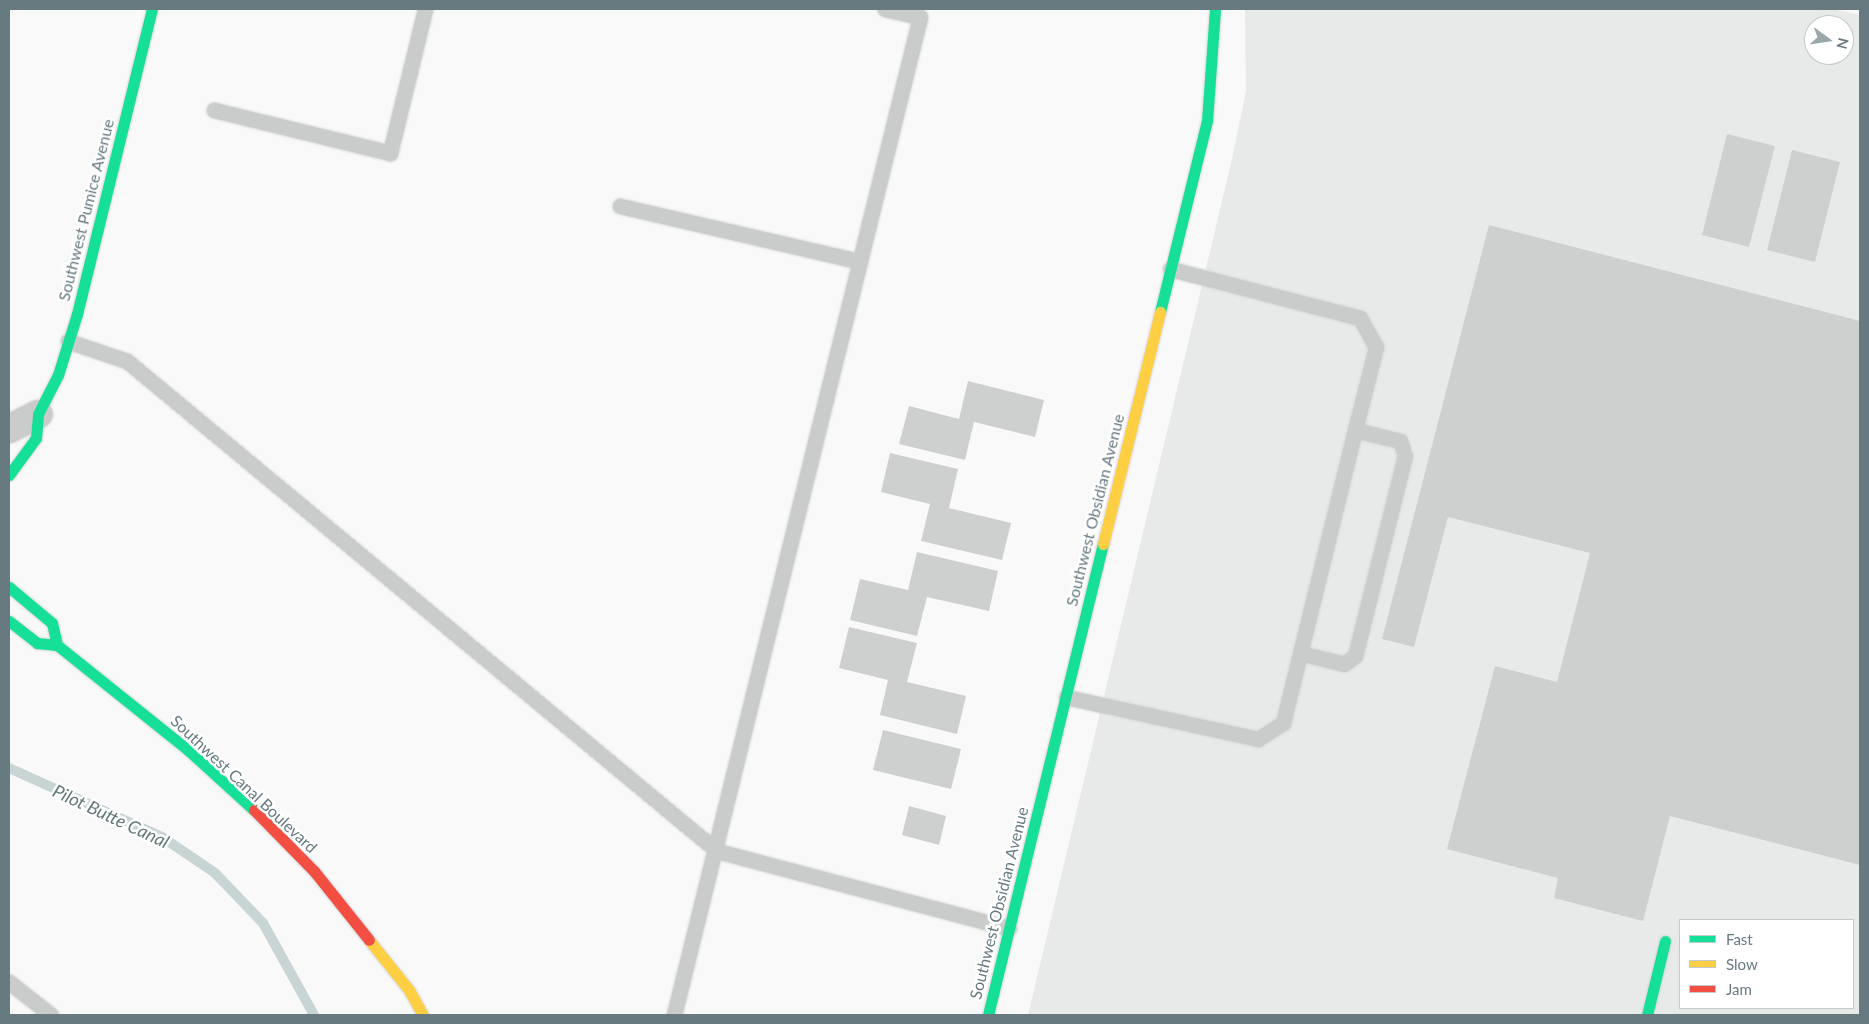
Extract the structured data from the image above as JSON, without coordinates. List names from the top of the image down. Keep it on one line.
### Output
{"streets":{"street":["Southwest Pumice Avenue","Southwest Obsidian Avenue","Southwest Canal Boulevard"]},"water":["Pilot Butte Canal"],"legend":["Fast","Slow","Jam"],"north":"right"}
